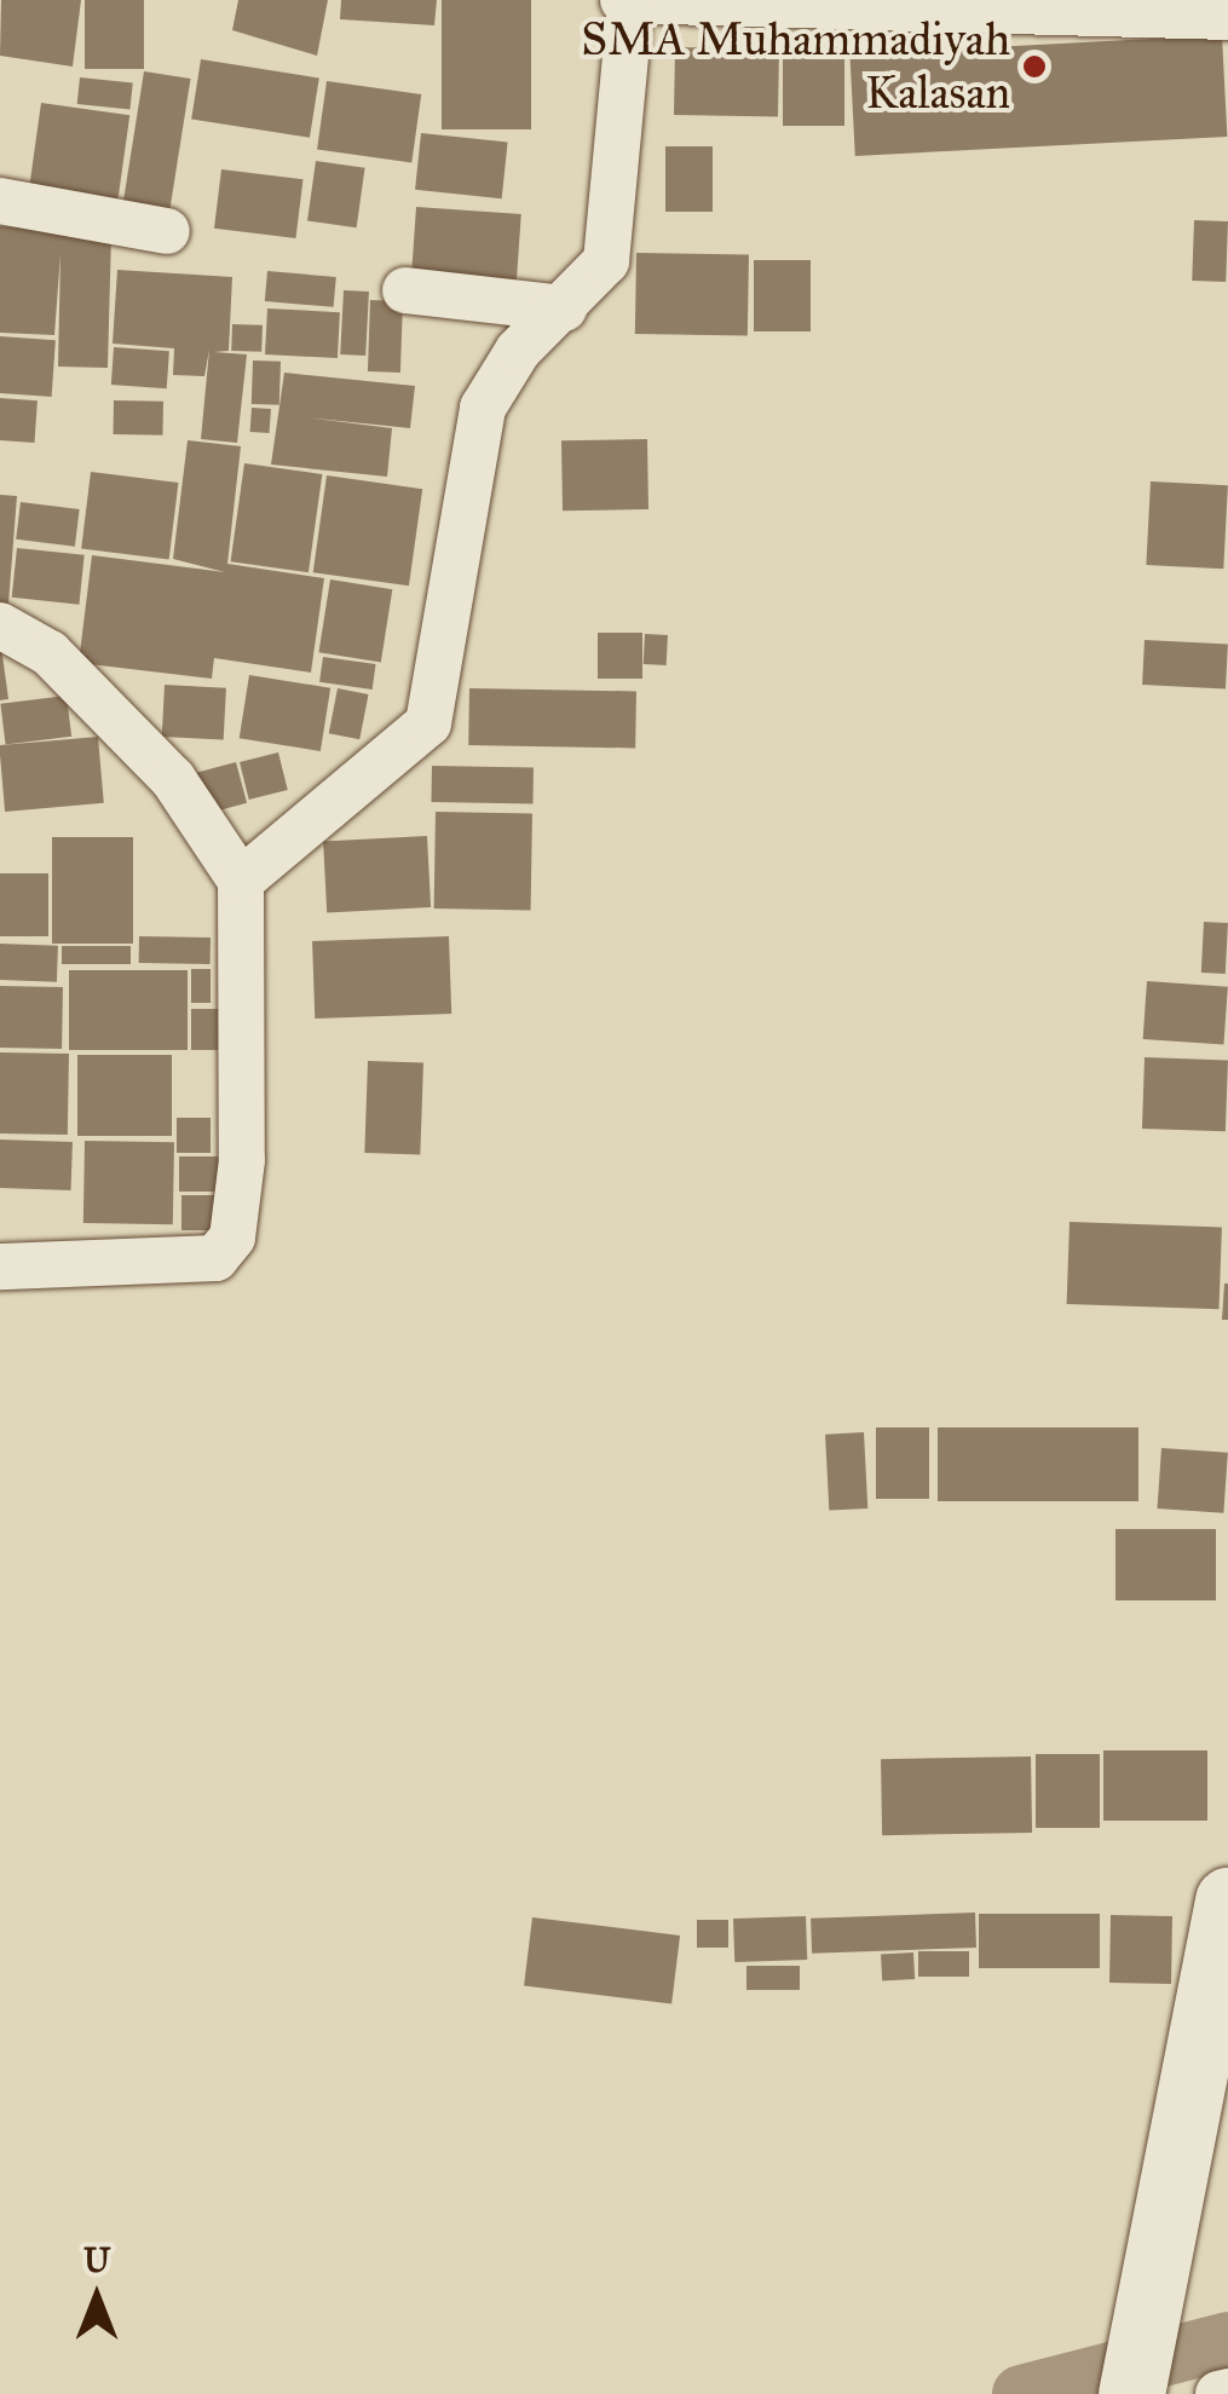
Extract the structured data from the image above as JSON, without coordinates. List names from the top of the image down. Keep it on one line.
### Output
{"places":["SMA Muhammadiyah Kalasan"],"north":"top"}
